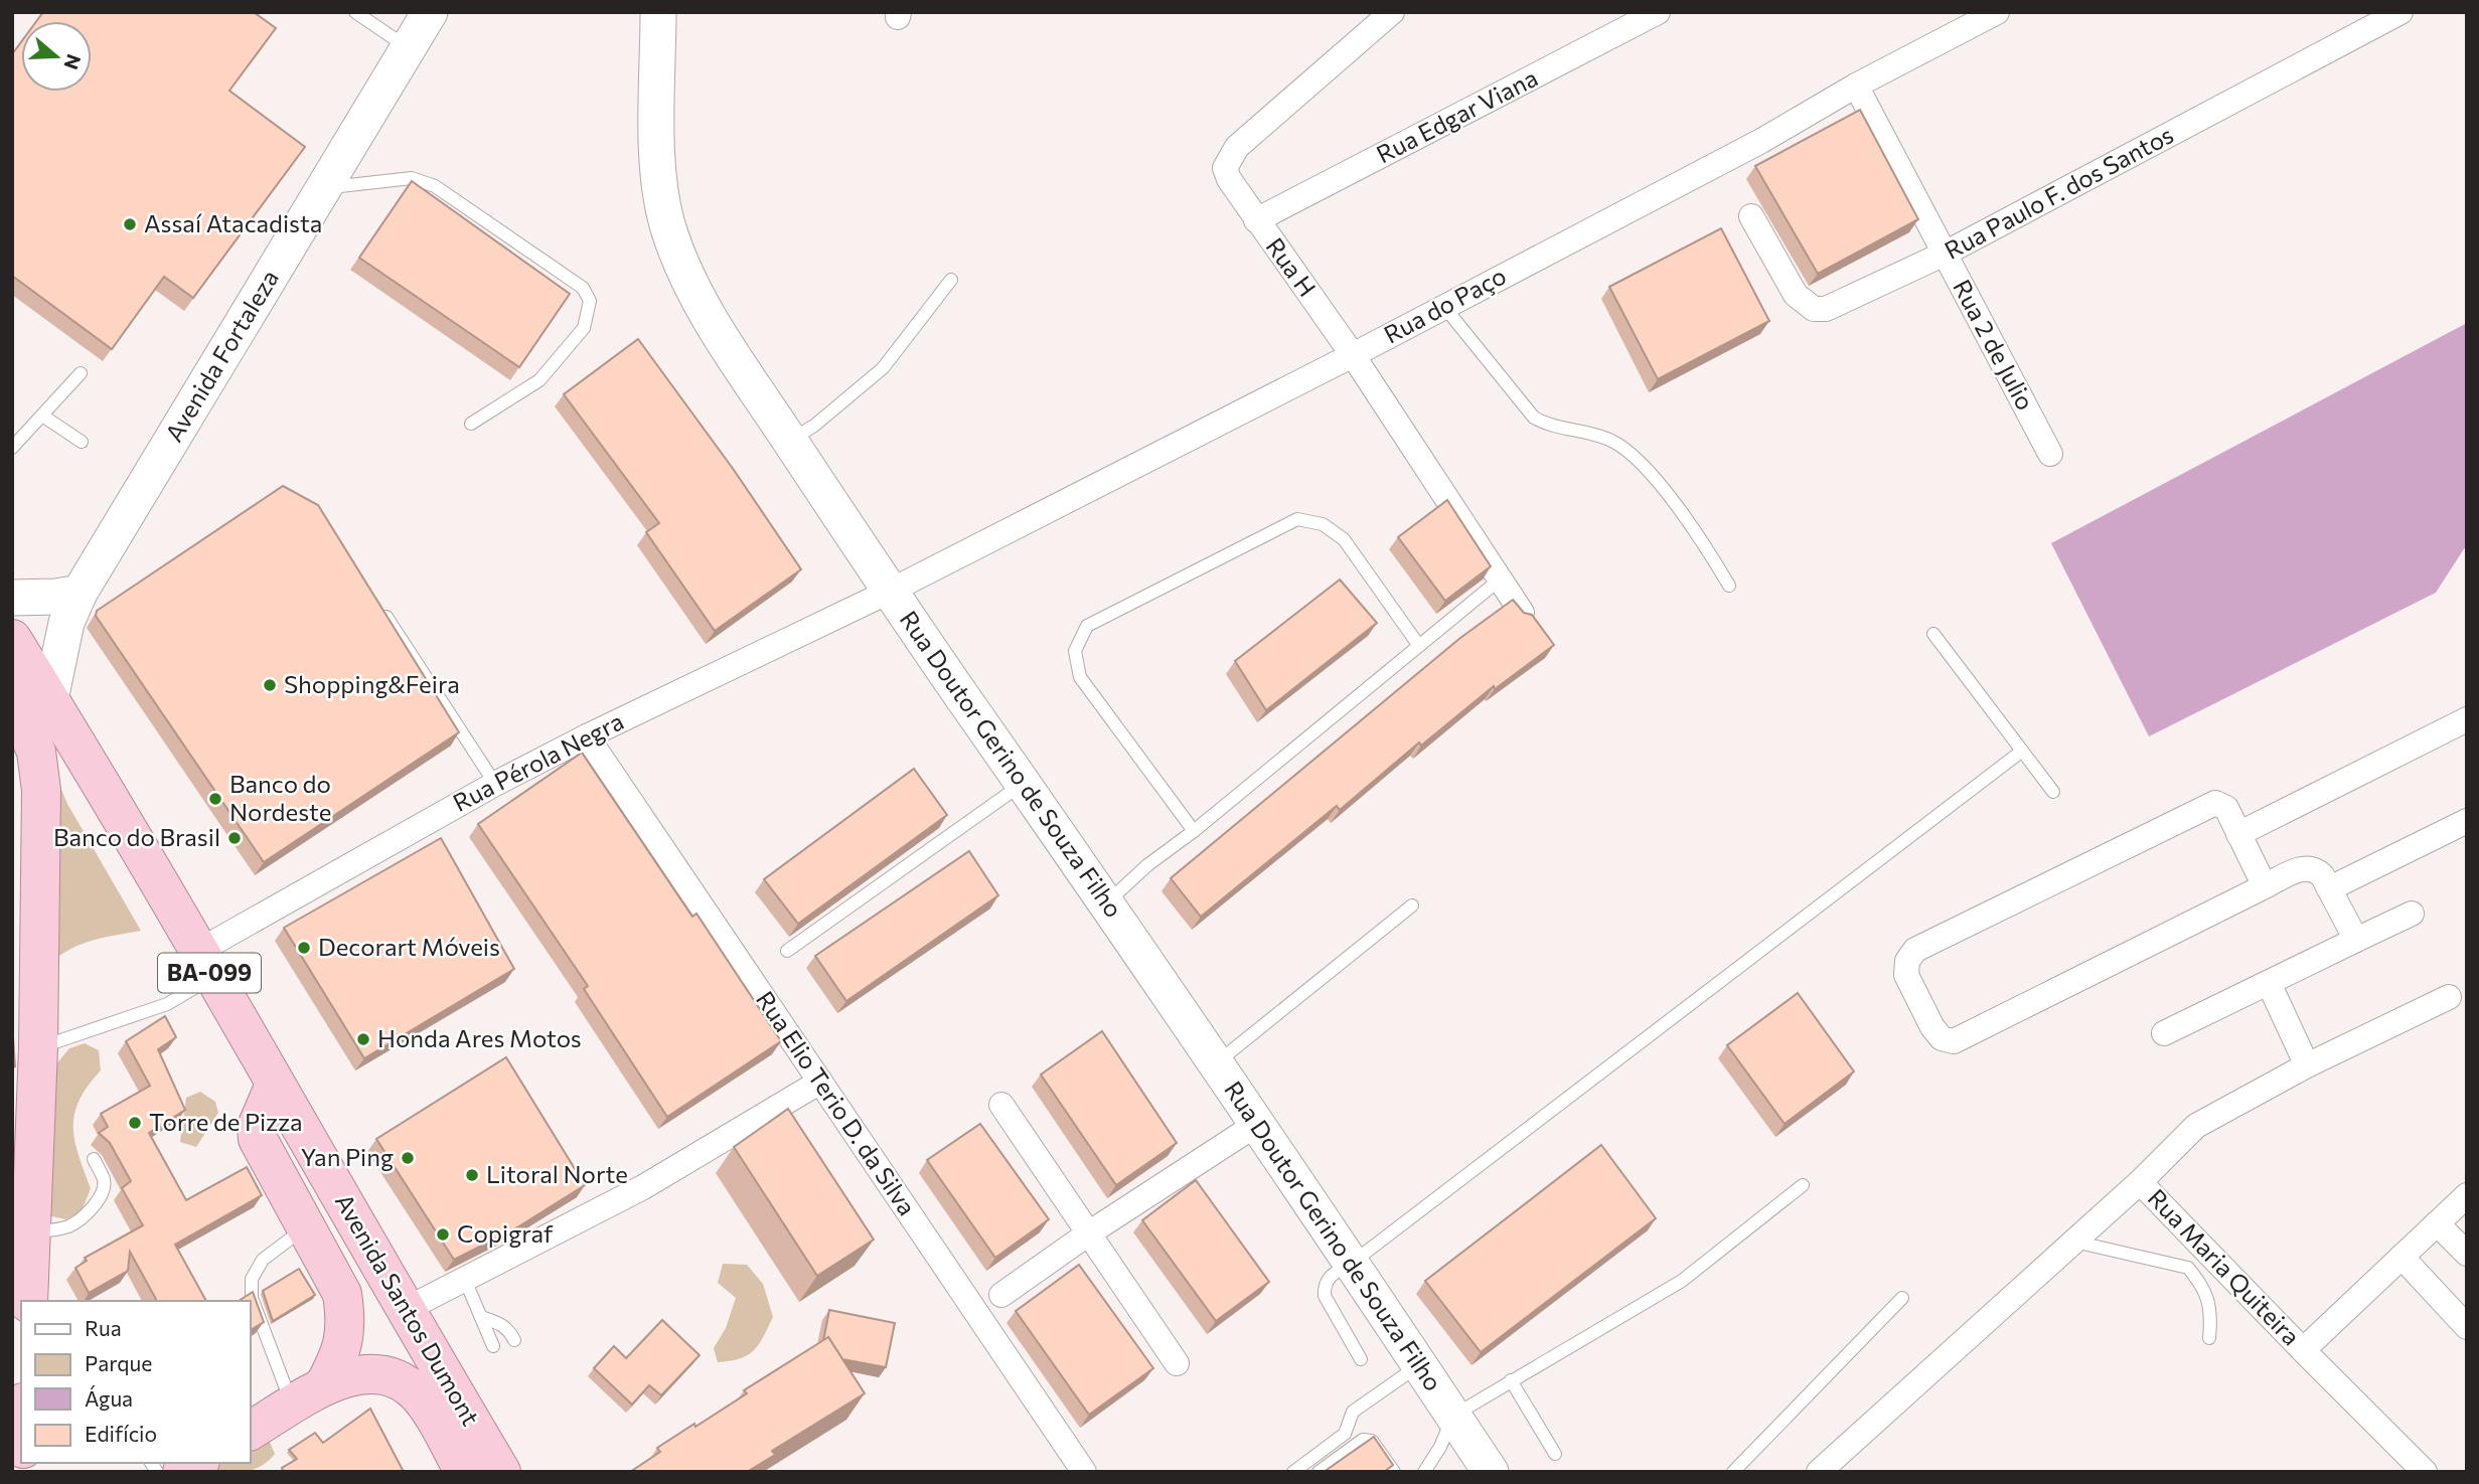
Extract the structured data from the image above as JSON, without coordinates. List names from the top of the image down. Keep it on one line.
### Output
{"streets":{"highway":["BA-099","Avenida Santos Dumont"],"main road":["Avenida Fortaleza","Rua Doutor Gerino de Souza Filho"],"street":["Rua Edgar Viana","Rua Paulo F. dos Santos","Rua H","Rua do Paço","Rua 2 de Julio","Rua Pérola Negra","Rua Elio Terio D. da Silva","Rua Maria Quiteira"]},"crossings":[["Rua Edgar Viana","Rua H"],["Rua Paulo F. dos Santos","Rua 2 de Julio"],["Rua H","Rua do Paço"],["Rua do Paço","Rua 2 de Julio"],["Rua do Paço","Rua Pérola Negra"],["Rua do Paço","Rua Doutor Gerino de Souza Filho"],["Avenida Fortaleza","Avenida Santos Dumont"],["Rua Pérola Negra","Rua Doutor Gerino de Souza Filho"],["Rua Pérola Negra","Rua Elio Terio D. da Silva"],["Rua Pérola Negra","Avenida Santos Dumont"]],"places":["Assaí Atacadista","Shopping&Feira","Banco do Nordeste","Banco do Brasil","Decorart Móveis","Honda Ares Motos","Torre de Pizza","Yan Ping","Litoral Norte","Copigraf"],"legend":["Rua","Parque","Água","Edifício"],"north":"right"}
